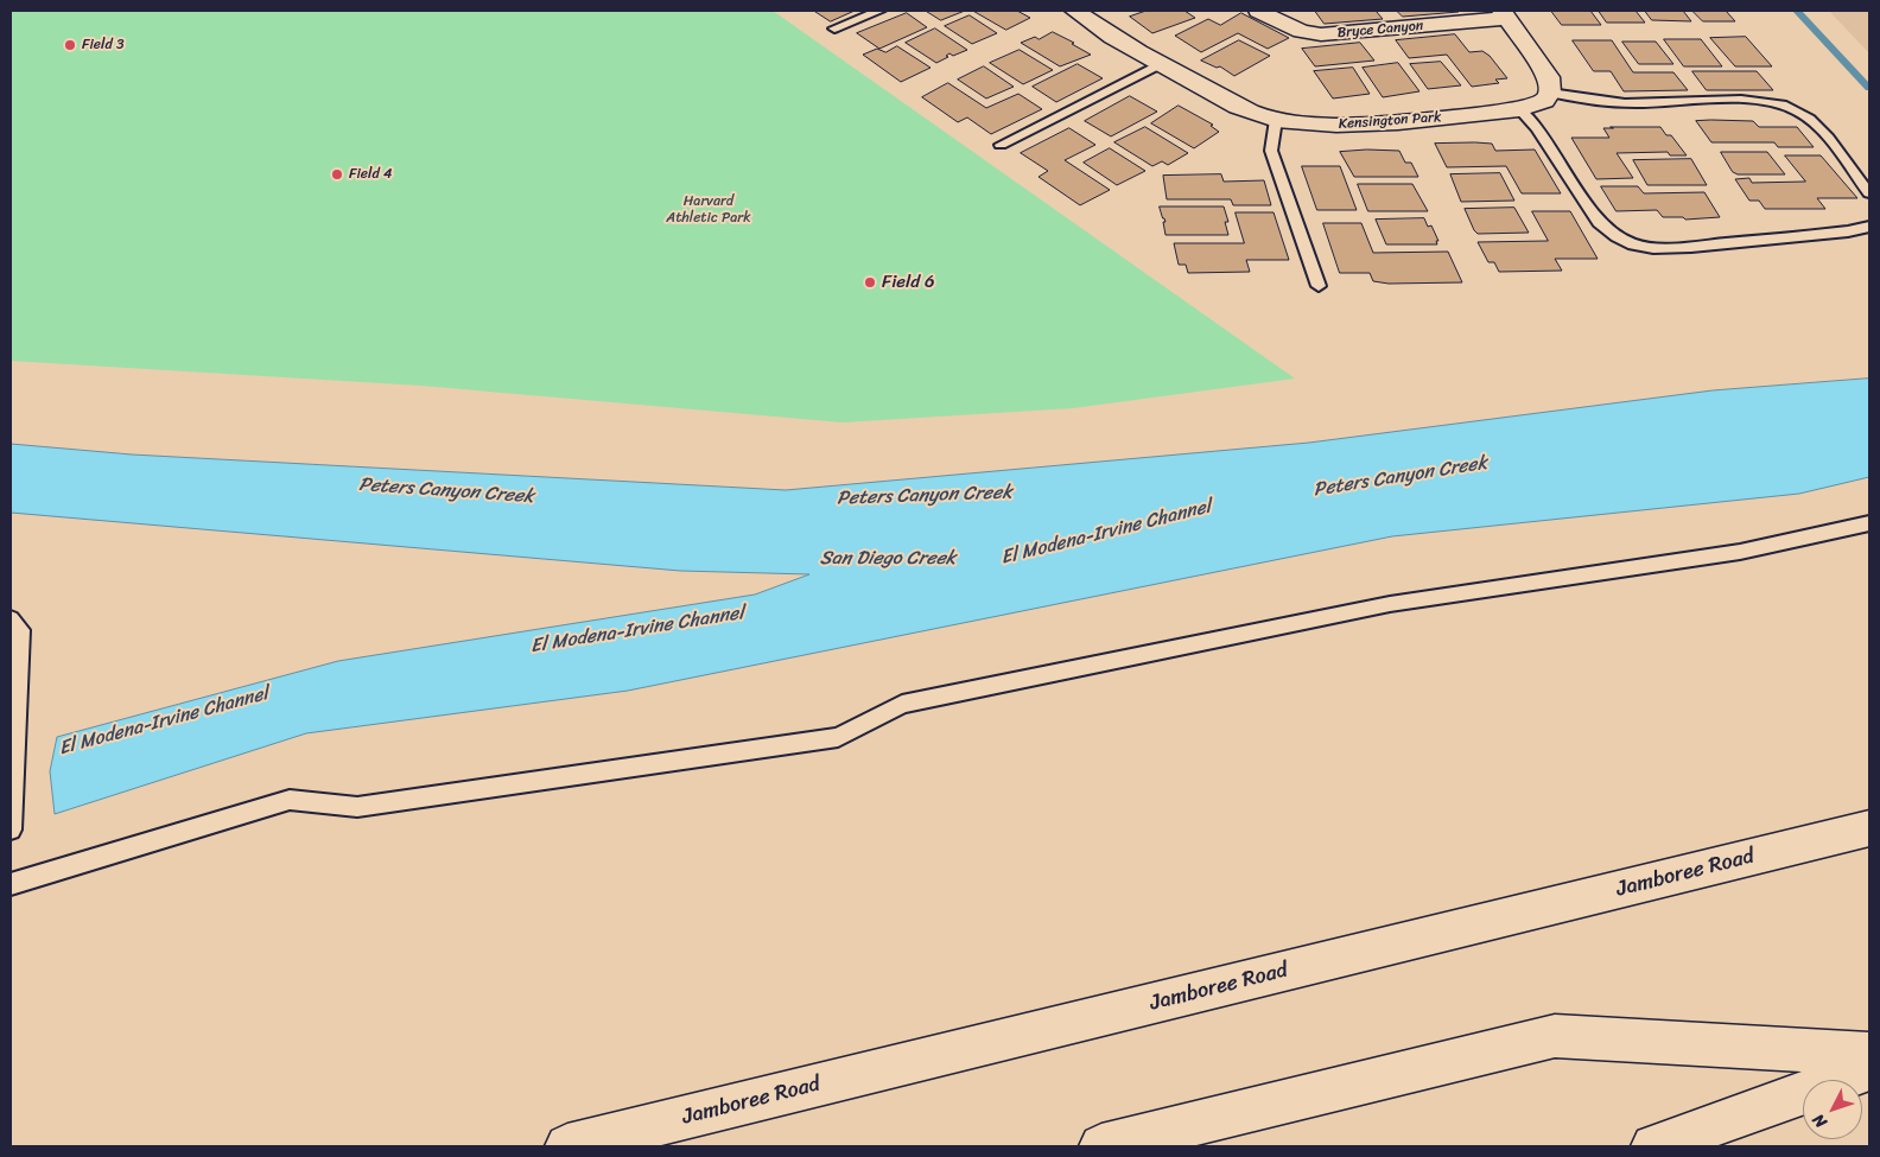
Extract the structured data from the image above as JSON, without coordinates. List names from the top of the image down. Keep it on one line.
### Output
{"streets":{"main road":["Bryce Canyon","Kensington Park","Jamboree Road"]},"water":["Peters Canyon Creek","El Modena-Irvine Channel","San Diego Creek"],"parks":["Harvard Athletic Park"],"places":["Field 3","Field 4","Field 6"],"north":"bottom left"}
